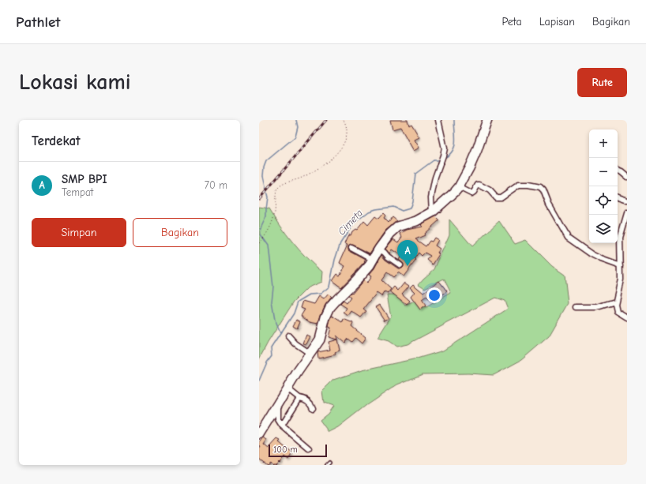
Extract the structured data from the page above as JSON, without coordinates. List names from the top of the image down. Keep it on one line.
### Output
{"water":["Cimeta"],"scale_bar":"100 m","page":{"header":"Pathlet","nav":["Peta","Lapisan","Bagikan"],"buttons":["Rute",["Simpan","Bagikan"]],"title":"Lokasi kami","heading":"Terdekat","map_buttons":["+","−"],"list":[{"mark":"A","name":"SMP BPI","note":"Tempat","value":"70 m"}],"pins":"A","scale":"100 m"}}
